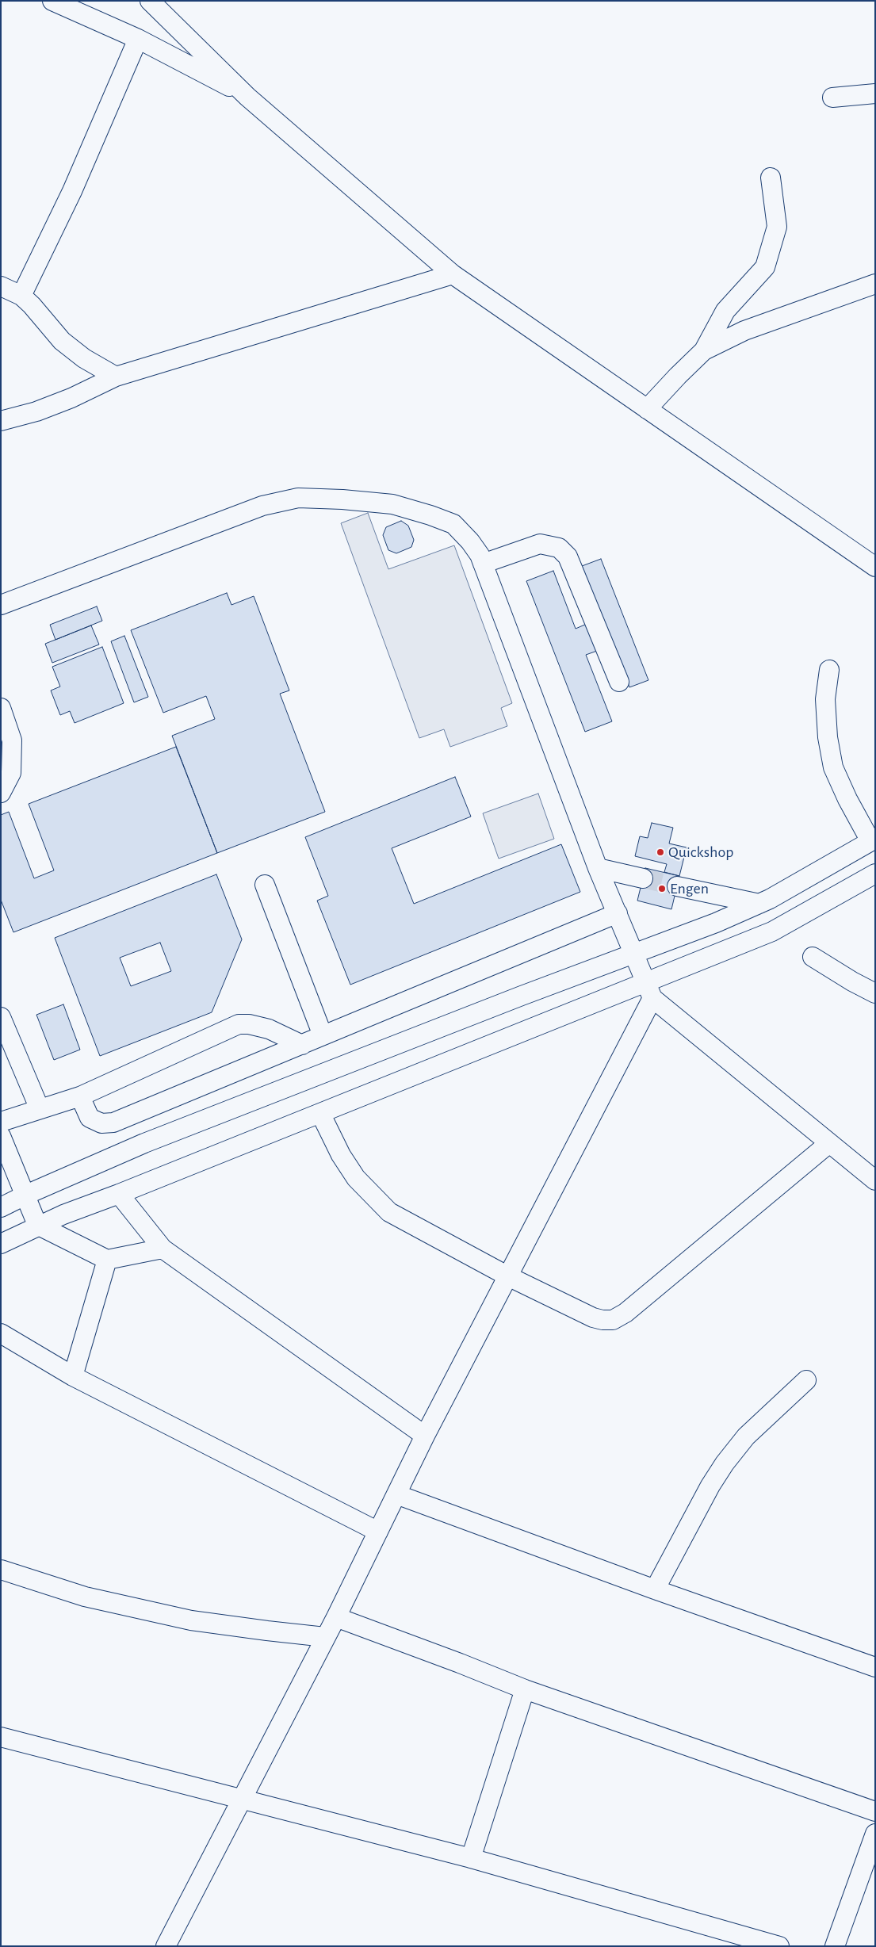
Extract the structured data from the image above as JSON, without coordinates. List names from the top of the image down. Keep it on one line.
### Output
{"places":["Quickshop","Engen"]}
